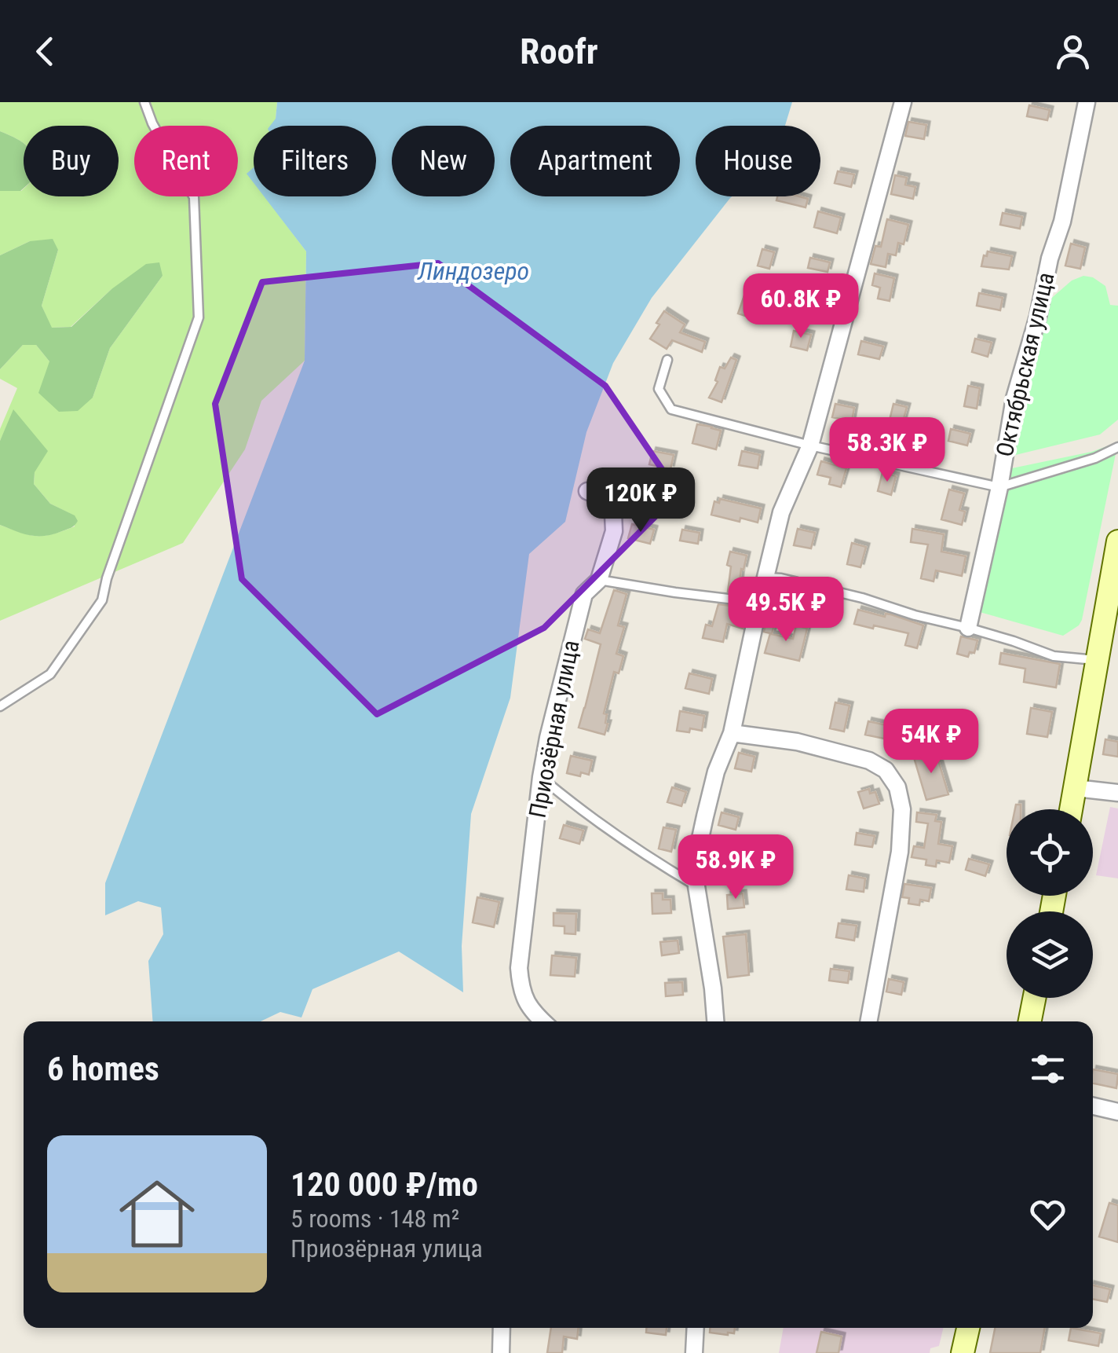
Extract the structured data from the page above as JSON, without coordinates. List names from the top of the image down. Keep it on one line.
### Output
{"streets":{"street":["Октябрьская улица","Приозёрная улица"]},"water":["Линдозеро"],"page":{"header":"Roofr","chip":["Buy","Rent","Filters","New","Apartment","House"],"price":["60.8K ₽","58.3K ₽","120K ₽","49.5K ₽","54K ₽","58.9K ₽"],"heading":"6 homes","list":[{"name":"120 000 ₽/mo","note":"5 rooms · 148 m² · Приозёрная улица"}]}}
